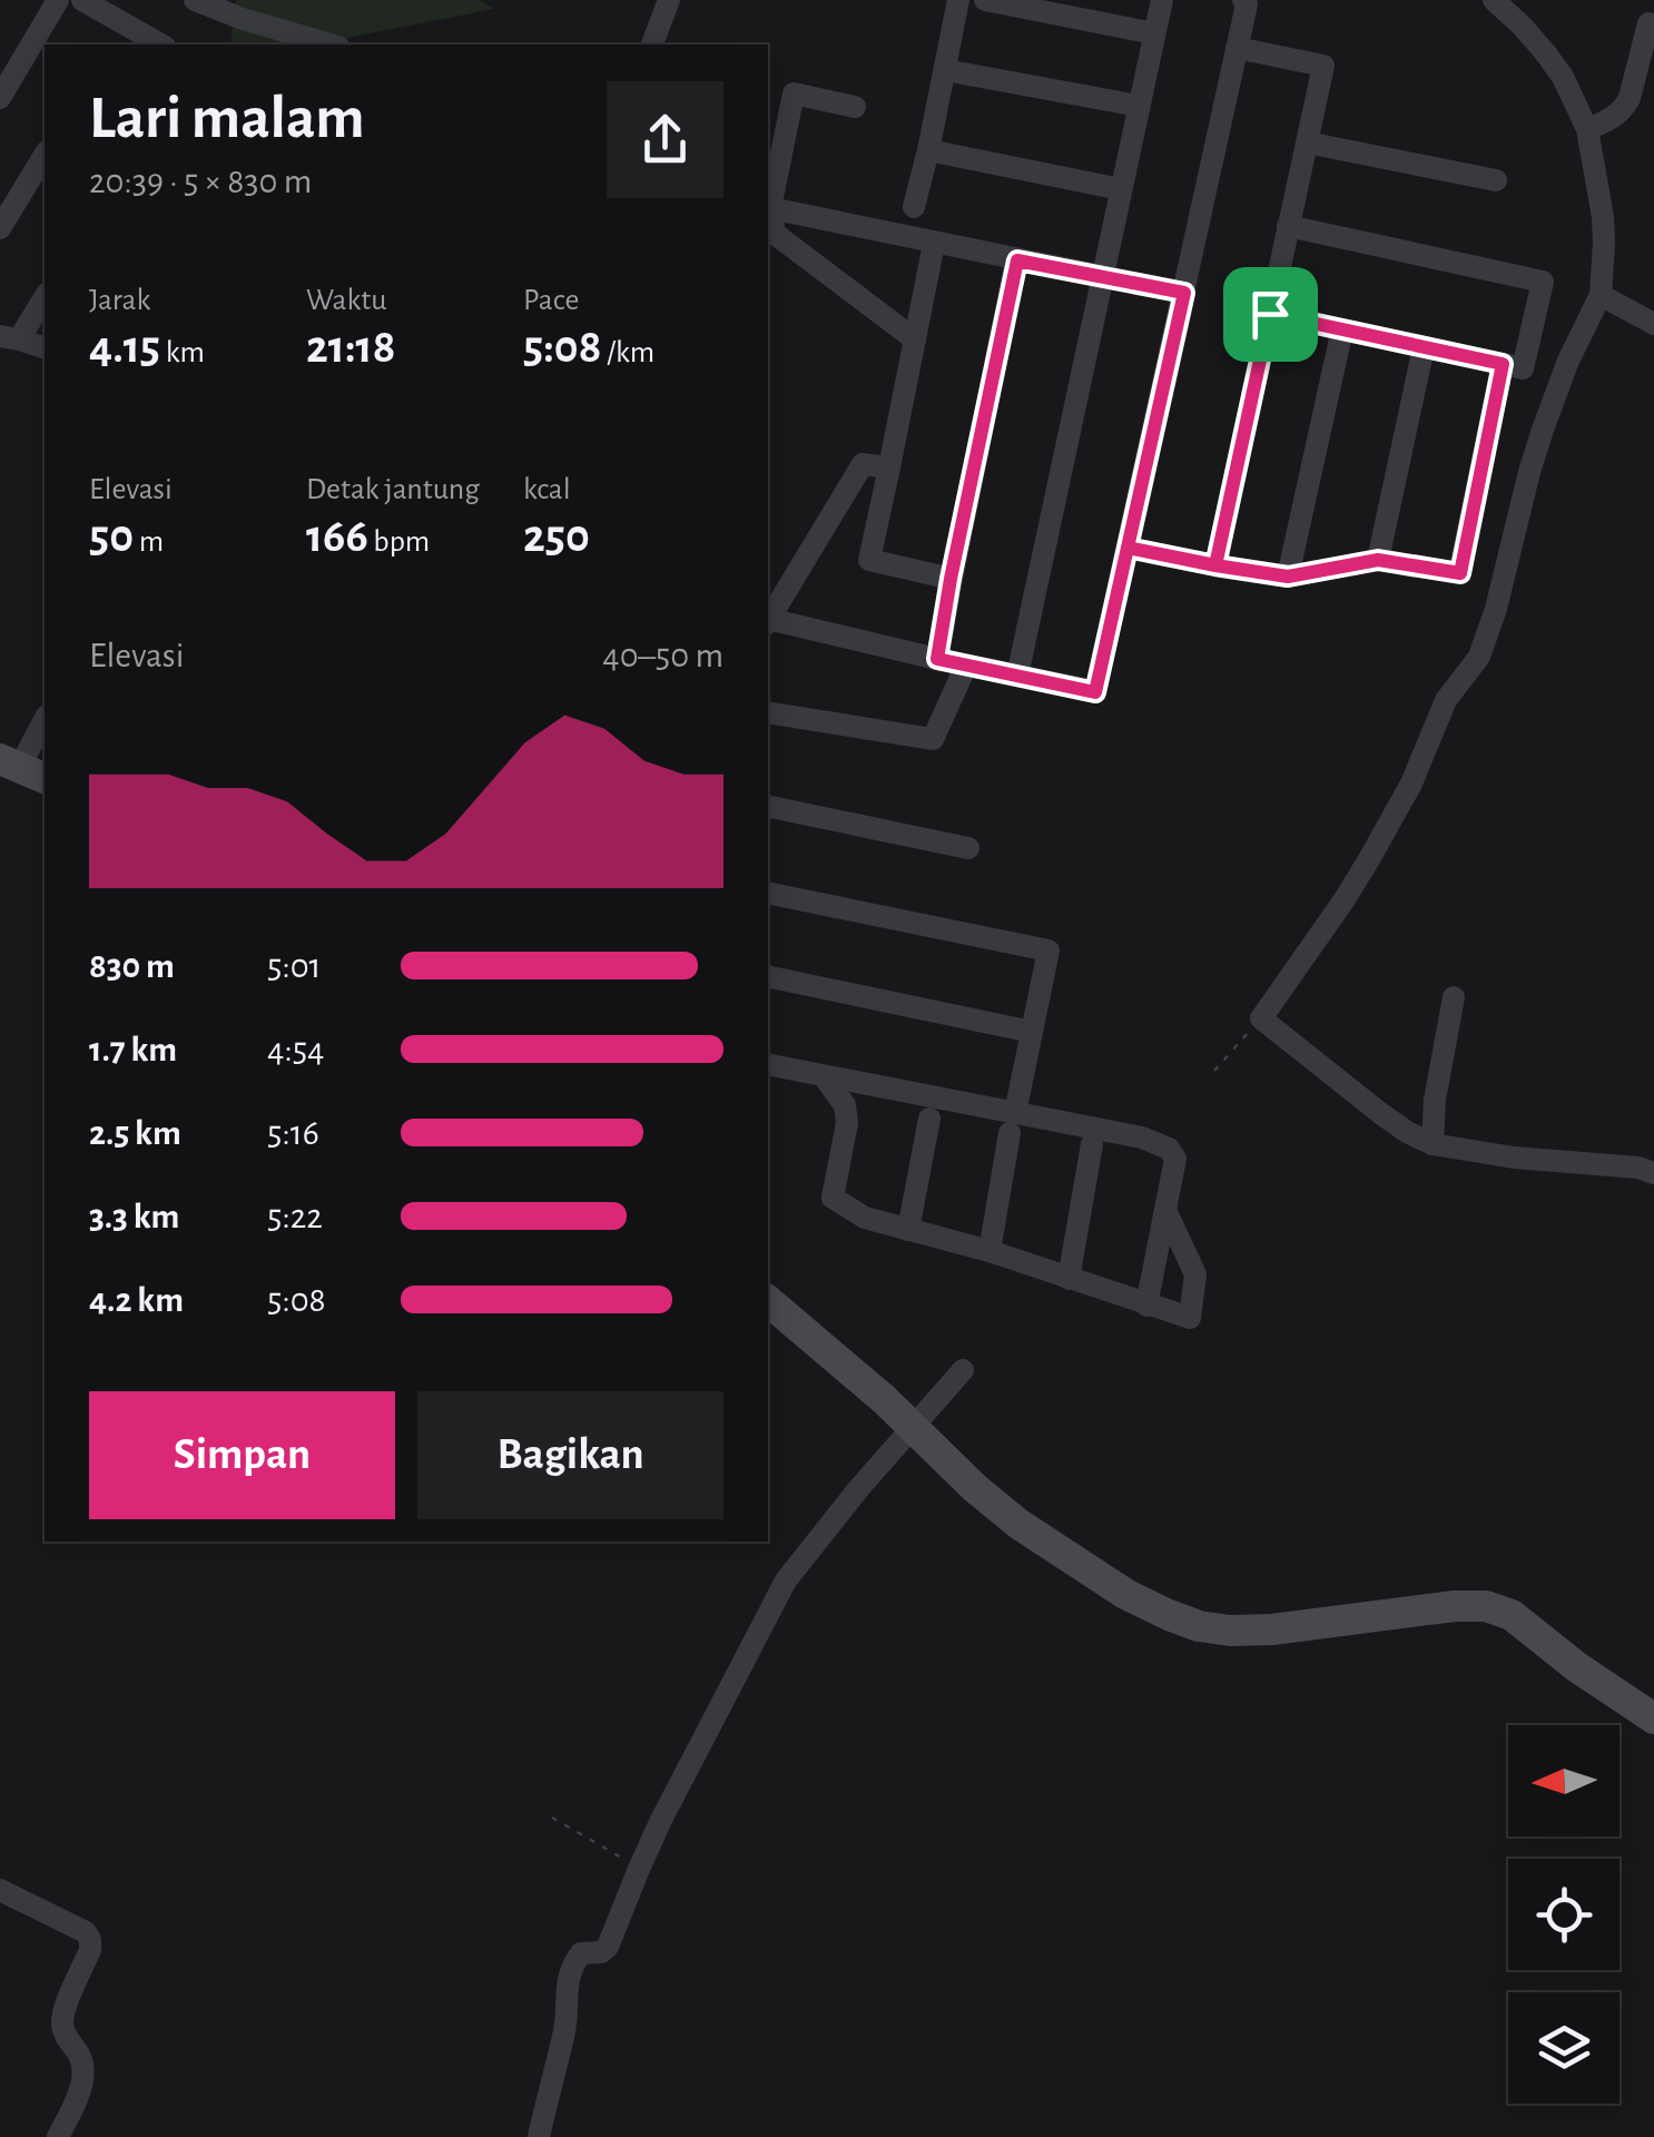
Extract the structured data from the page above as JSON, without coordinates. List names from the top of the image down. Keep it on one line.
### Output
{"north":"left","page":{"heading":["Lari malam","20:39 · 5 × 830 m"],"stats":[["Jarak","4.15 km"],["Waktu","21:18"],["Pace","5:08 /km"],["Elevasi","50 m"],["Detak jantung","166 bpm"],["kcal","250"]],"chart":["Elevasi","40–50 m"],"list":[{"name":"830 m","note":"5:01"},{"name":"1.7 km","note":"4:54"},{"name":"2.5 km","note":"5:16"},{"name":"3.3 km","note":"5:22"},{"name":"4.2 km","note":"5:08"}],"buttons":["Simpan","Bagikan"]}}
